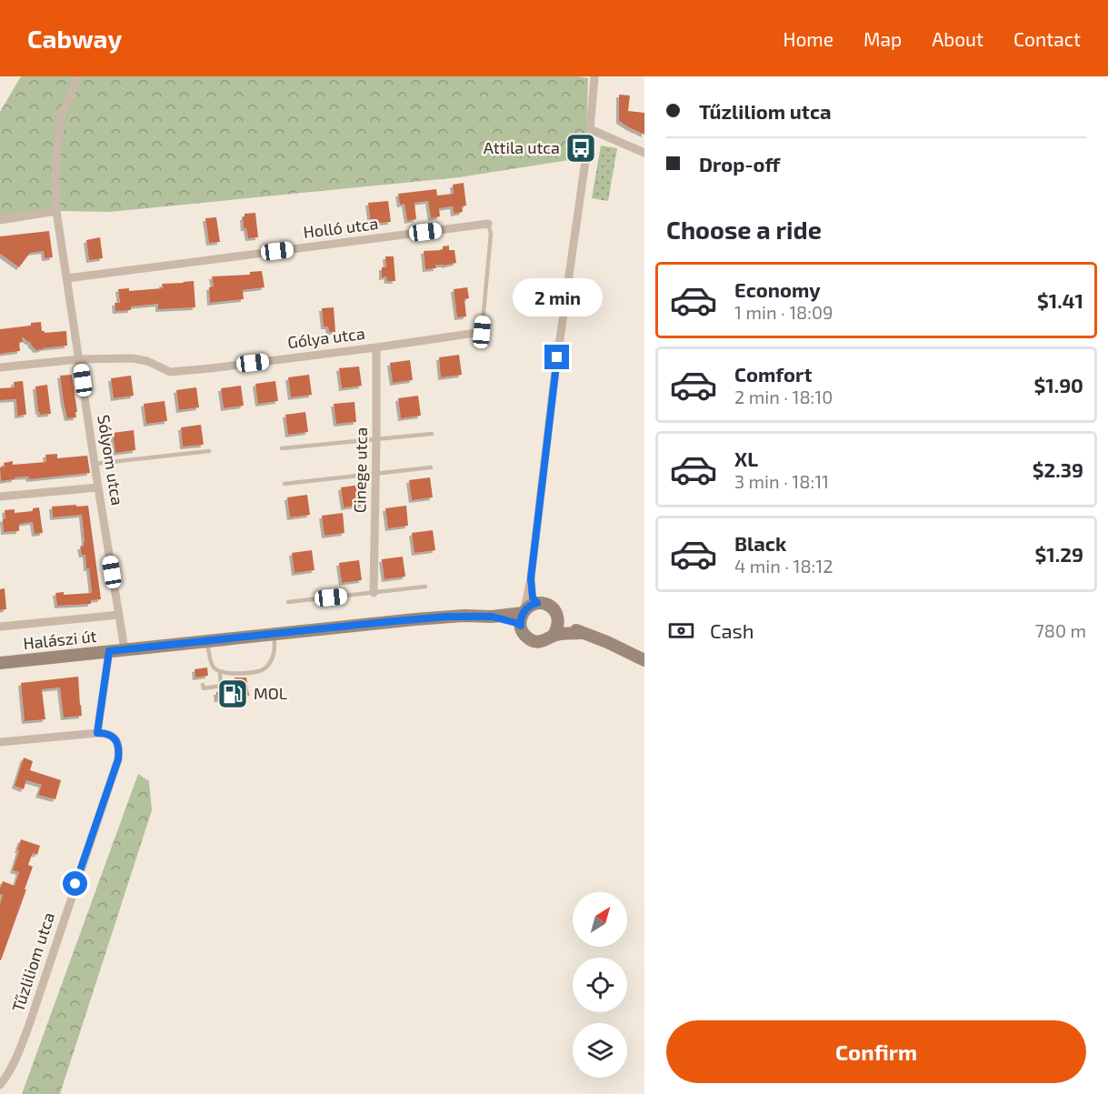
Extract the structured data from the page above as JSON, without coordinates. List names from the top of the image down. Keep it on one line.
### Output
{"streets":{"main road":["Halászi út"],"street":["Holló utca","Gólya utca","Sólyom utca","Cinege utca","Tűzliliom utca"]},"crossings":[["Holló utca","Sólyom utca"],["Gólya utca","Sólyom utca"],["Gólya utca","Cinege utca"],["Sólyom utca","Halászi út"]],"places":{"bus stop":["Attila utca"],"fuel station":["MOL"]},"north":"top right","page":{"header":"Cabway","nav":["Home","Map","About","Contact"],"banner":["Tűzliliom utca","Drop-off"],"heading":"Choose a ride","list":[{"name":"Economy","note":"1 min · 18:09","value":"$1.41"},{"name":"Comfort","note":"2 min · 18:10","value":"$1.90"},{"name":"XL","note":"3 min · 18:11","value":"$2.39"},{"name":"Black","note":"4 min · 18:12","value":"$1.29"}],"bubble":"2 min","pay":["Cash","780 m"],"buttons":"Confirm"}}
